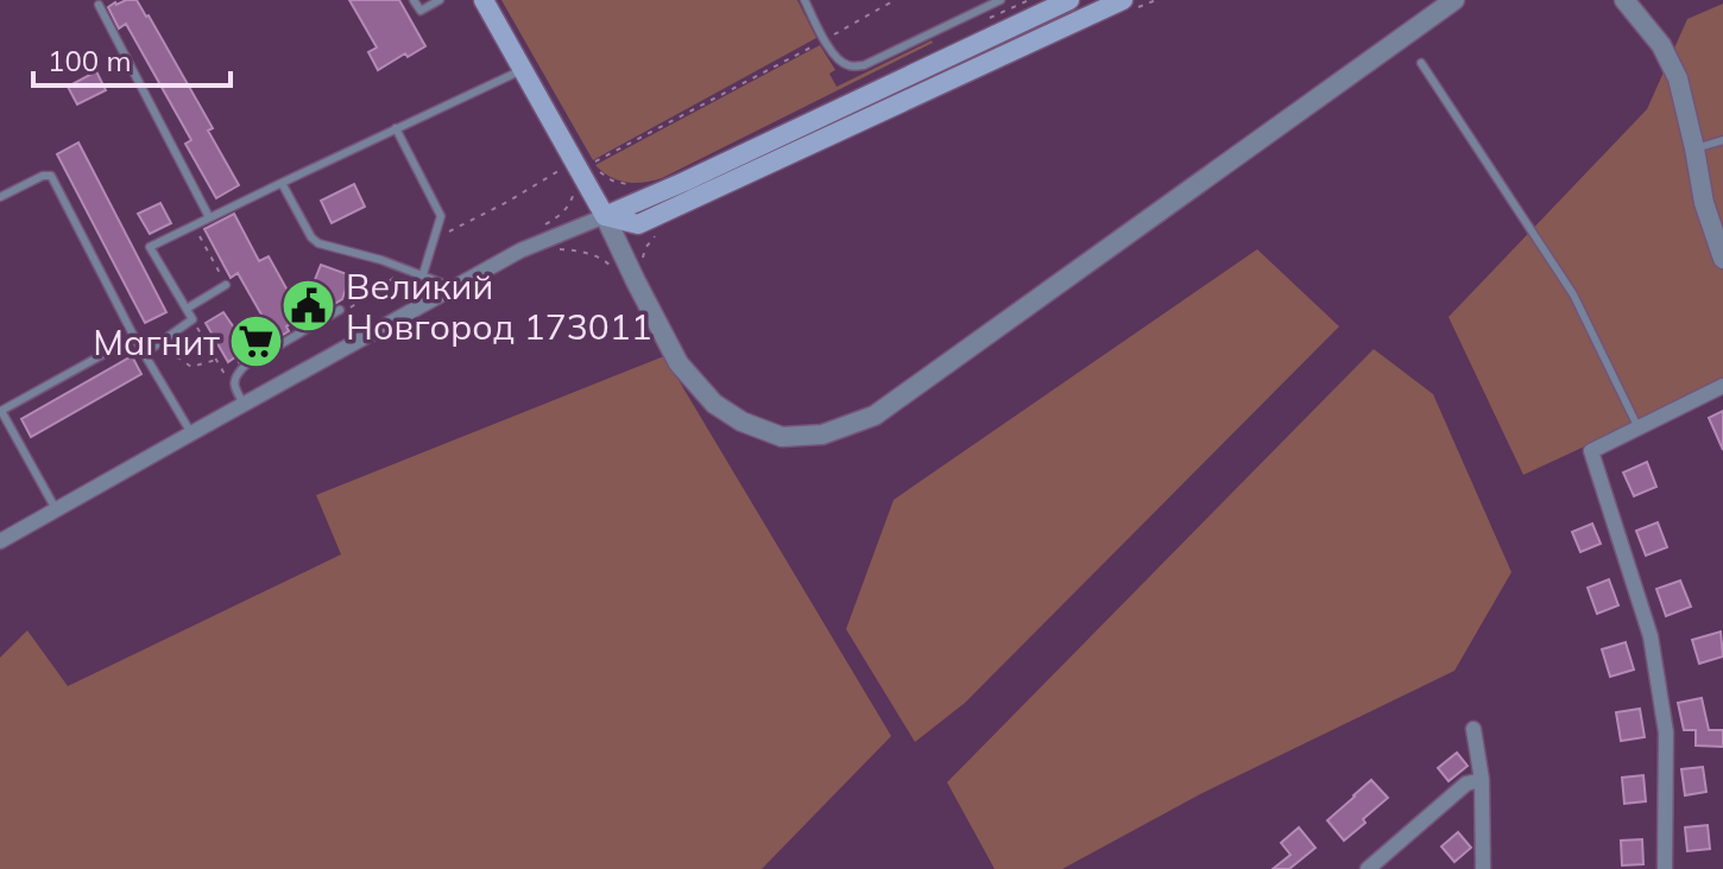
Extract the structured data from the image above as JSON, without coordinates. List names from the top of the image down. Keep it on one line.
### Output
{"places":{"public building":["Великий Новгород 173011"],"supermarket":["Магнит"]},"scale_bar":"100 m"}
